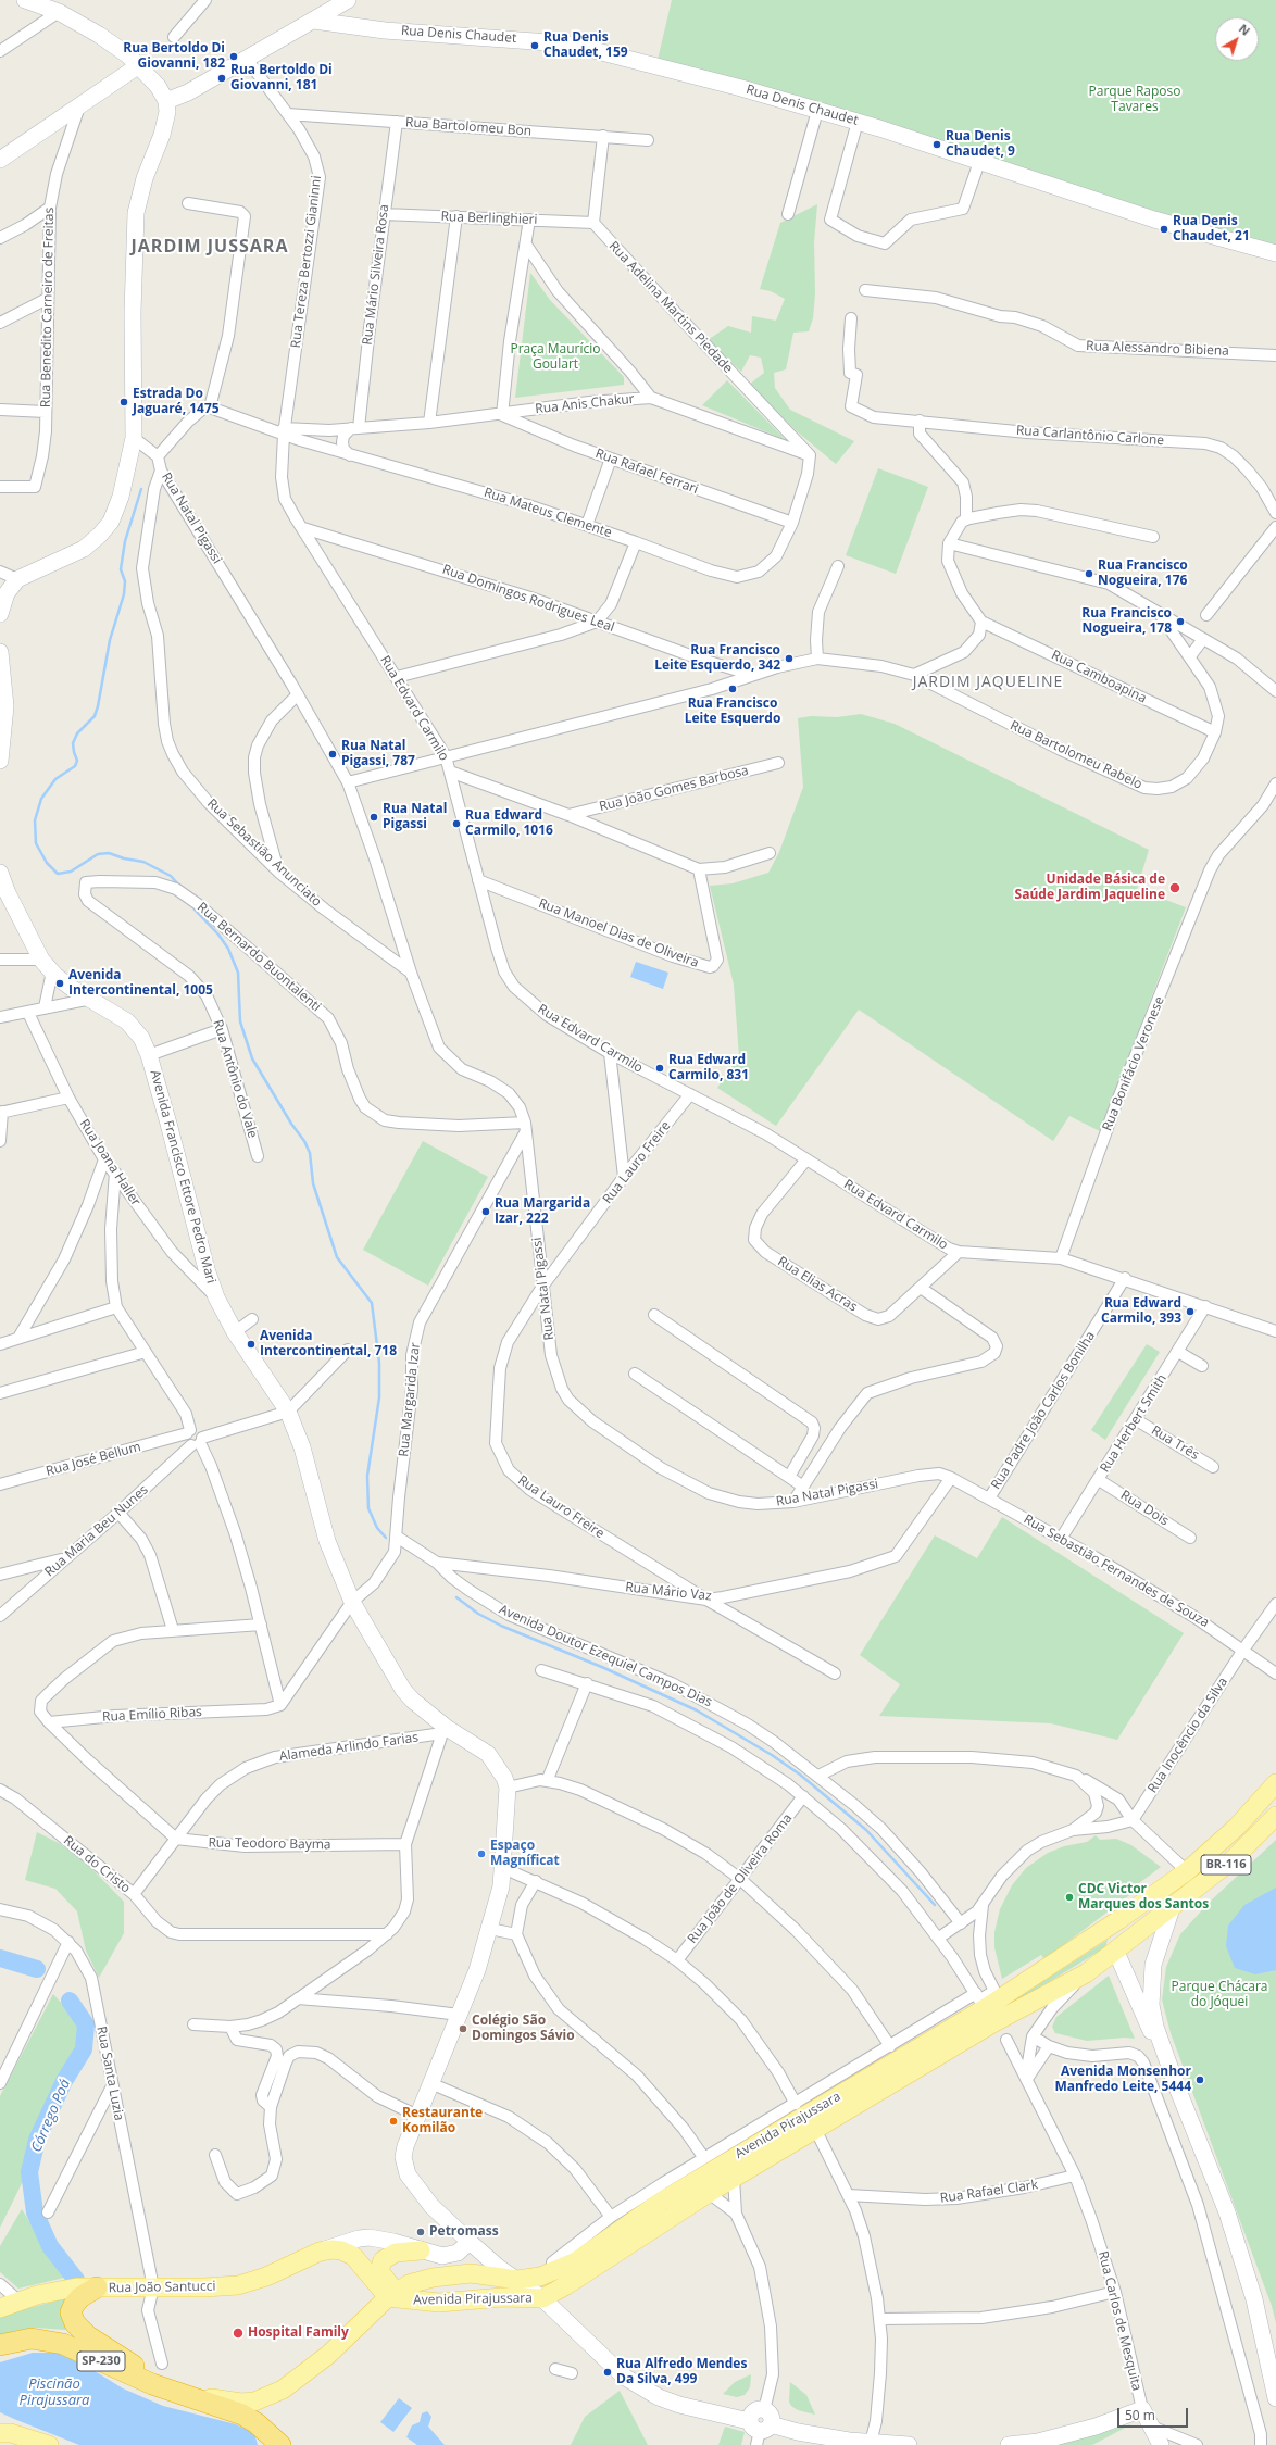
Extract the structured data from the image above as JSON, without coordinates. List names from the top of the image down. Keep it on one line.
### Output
{"streets":{"highway":["SP-230"],"main road":["BR-116","Avenida Pirajussara","Rua João Santucci"],"street":["Rua Denis Chaudet","Rua Bartolomeu Bon","Rua Berlinghieri","Rua Tereza Bertozzi Gianinni","Rua Mário Silveira Rosa","Rua Benedito Carneiro de Freitas","Rua Adelina Martins Piedade","Rua Alessandro Bibiena","Rua Anis Chakur","Rua Carlantônio Carlone","Rua Rafael Ferrari","Rua Mateus Clemente","Rua Natal Pigassi","Rua Domingos Rodrigues Leal","Rua Camboapina","Rua Edvard Carmilo","Rua Bartolomeu Rabelo","Rua João Gomes Barbosa","Rua Sebastião Anunciato","Rua Manoel Dias de Oliveira","Rua Bernardo Buontalenti","Rua Bonifácio Veronese","Rua Antônio do Vale","Rua Joana Haller","Rua Lauro Freire","Avenida Francisco Ettore Pedro Mari","Rua Elias Acras","Rua Margarida Izar","Rua Padre João Carlos Bonilha","Rua Herbert Smith","Rua Três","Rua José Bellum","Rua Dois","Rua Maria Beu Nunes","Rua Sebastião Fernandes de Souza","Rua Mário Vaz","Avenida Doutor Ezequiel Campos Dias","Rua Emílio Ribas","Rua Inocêncio da Silva","Alameda Arlindo Farias","Rua Teodoro Bayma","Rua do Cristo","Rua João de Oliveira Roma","Rua Santa Luzia","Rua Rafael Clark","Rua Carlos de Mesquita"]},"crossings":[["Rua Bartolomeu Bon","Rua Tereza Bertozzi Gianinni"],["Rua Bartolomeu Bon","Rua Mário Silveira Rosa"],["Rua Berlinghieri","Rua Mário Silveira Rosa"],["Rua Berlinghieri","Rua Adelina Martins Piedade"],["Rua Tereza Bertozzi Gianinni","Rua Anis Chakur"],["Rua Tereza Bertozzi Gianinni","Rua Mateus Clemente"],["Rua Tereza Bertozzi Gianinni","Rua Edvard Carmilo"],["Rua Mário Silveira Rosa","Rua Anis Chakur"],["Rua Adelina Martins Piedade","Rua Anis Chakur"],["Rua Adelina Martins Piedade","Rua Mateus Clemente"],["Rua Anis Chakur","Rua Rafael Ferrari"],["Rua Anis Chakur","Rua Mateus Clemente"],["Rua Anis Chakur","Rua Edvard Carmilo"],["Rua Rafael Ferrari","Rua Mateus Clemente"],["Rua Mateus Clemente","Rua Edvard Carmilo"],["Rua Natal Pigassi","Rua Sebastião Anunciato"],["Rua Natal Pigassi","Rua Bernardo Buontalenti"],["Rua Natal Pigassi","Rua Lauro Freire"],["Rua Natal Pigassi","Rua Margarida Izar"],["Rua Natal Pigassi","Rua Sebastião Fernandes de Souza"],["Rua Natal Pigassi","Rua Mário Vaz"],["Rua Domingos Rodrigues Leal","Rua Edvard Carmilo"],["Rua Camboapina","Rua Bartolomeu Rabelo"],["Rua Edvard Carmilo","Rua Manoel Dias de Oliveira"],["Rua Edvard Carmilo","Rua Bonifácio Veronese"],["Rua Edvard Carmilo","Rua Lauro Freire"],["Rua Edvard Carmilo","Rua Elias Acras"],["Rua Edvard Carmilo","Rua Padre João Carlos Bonilha"],["Rua Edvard Carmilo","Rua Herbert Smith"],["Rua Bernardo Buontalenti","Rua Antônio do Vale"],["Rua Bernardo Buontalenti","Rua Margarida Izar"],["Rua Joana Haller","Avenida Francisco Ettore Pedro Mari"],["Rua Lauro Freire","Rua Mário Vaz"],["Avenida Francisco Ettore Pedro Mari","Rua Margarida Izar"],["Avenida Francisco Ettore Pedro Mari","Rua Maria Beu Nunes"],["Avenida Francisco Ettore Pedro Mari","Alameda Arlindo Farias"],["Rua Margarida Izar","Avenida Doutor Ezequiel Campos Dias"],["Rua Margarida Izar","Rua Emílio Ribas"],["Rua Padre João Carlos Bonilha","Rua Sebastião Fernandes de Souza"],["Rua Herbert Smith","Rua Três"],["Rua Herbert Smith","Rua Dois"],["Rua Herbert Smith","Rua Sebastião Fernandes de Souza"],["Rua Sebastião Fernandes de Souza","Rua Mário Vaz"],["Rua Sebastião Fernandes de Souza","Rua Inocêncio da Silva"],["Rua Mário Vaz","Avenida Doutor Ezequiel Campos Dias"],["Avenida Doutor Ezequiel Campos Dias","Rua João de Oliveira Roma"],["Avenida Doutor Ezequiel Campos Dias","Avenida Pirajussara"],["Alameda Arlindo Farias","Rua Teodoro Bayma"],["Alameda Arlindo Farias","Rua do Cristo"],["BR-116","Avenida Pirajussara"],["Rua Santa Luzia","Rua João Santucci"],["Avenida Pirajussara","Rua João Santucci"],["Rua Rafael Clark","Rua Carlos de Mesquita"]],"districts":["JARDIM JUSSARA","JARDIM JAQUELINE"],"water":["Córrego Poá","Piscinão Pirajussara"],"parks":["Parque Raposo Tavares","Praça Maurício Goulart","Parque Chácara do Jóquei"],"places":["Rua Denis Chaudet, 159","Rua Bertoldo Di Giovanni, 182","Rua Bertoldo Di Giovanni, 181","Rua Denis Chaudet, 9","Rua Denis Chaudet, 21","Estrada Do Jaguaré, 1475","Rua Francisco Nogueira, 176","Rua Francisco Nogueira, 178","Rua Francisco Leite Esquerdo, 342","Rua Francisco Leite Esquerdo","Rua Natal Pigassi, 787","Rua Natal Pigassi","Rua Edward Carmilo, 1016","Unidade Básica de Saúde Jardim Jaqueline","Avenida Intercontinental, 1005","Rua Edward Carmilo, 831","Rua Margarida Izar, 222","Rua Edward Carmilo, 393","Avenida Intercontinental, 718","Espaço Magníficat","CDC Victor Marques dos Santos","Colégio São Domingos Sávio","Avenida Monsenhor Manfredo Leite, 5444","Restaurante Komilão","Petromass","Hospital Family","Rua Alfredo Mendes Da Silva, 499"],"scale_bar":"50 m","north":"top right"}
